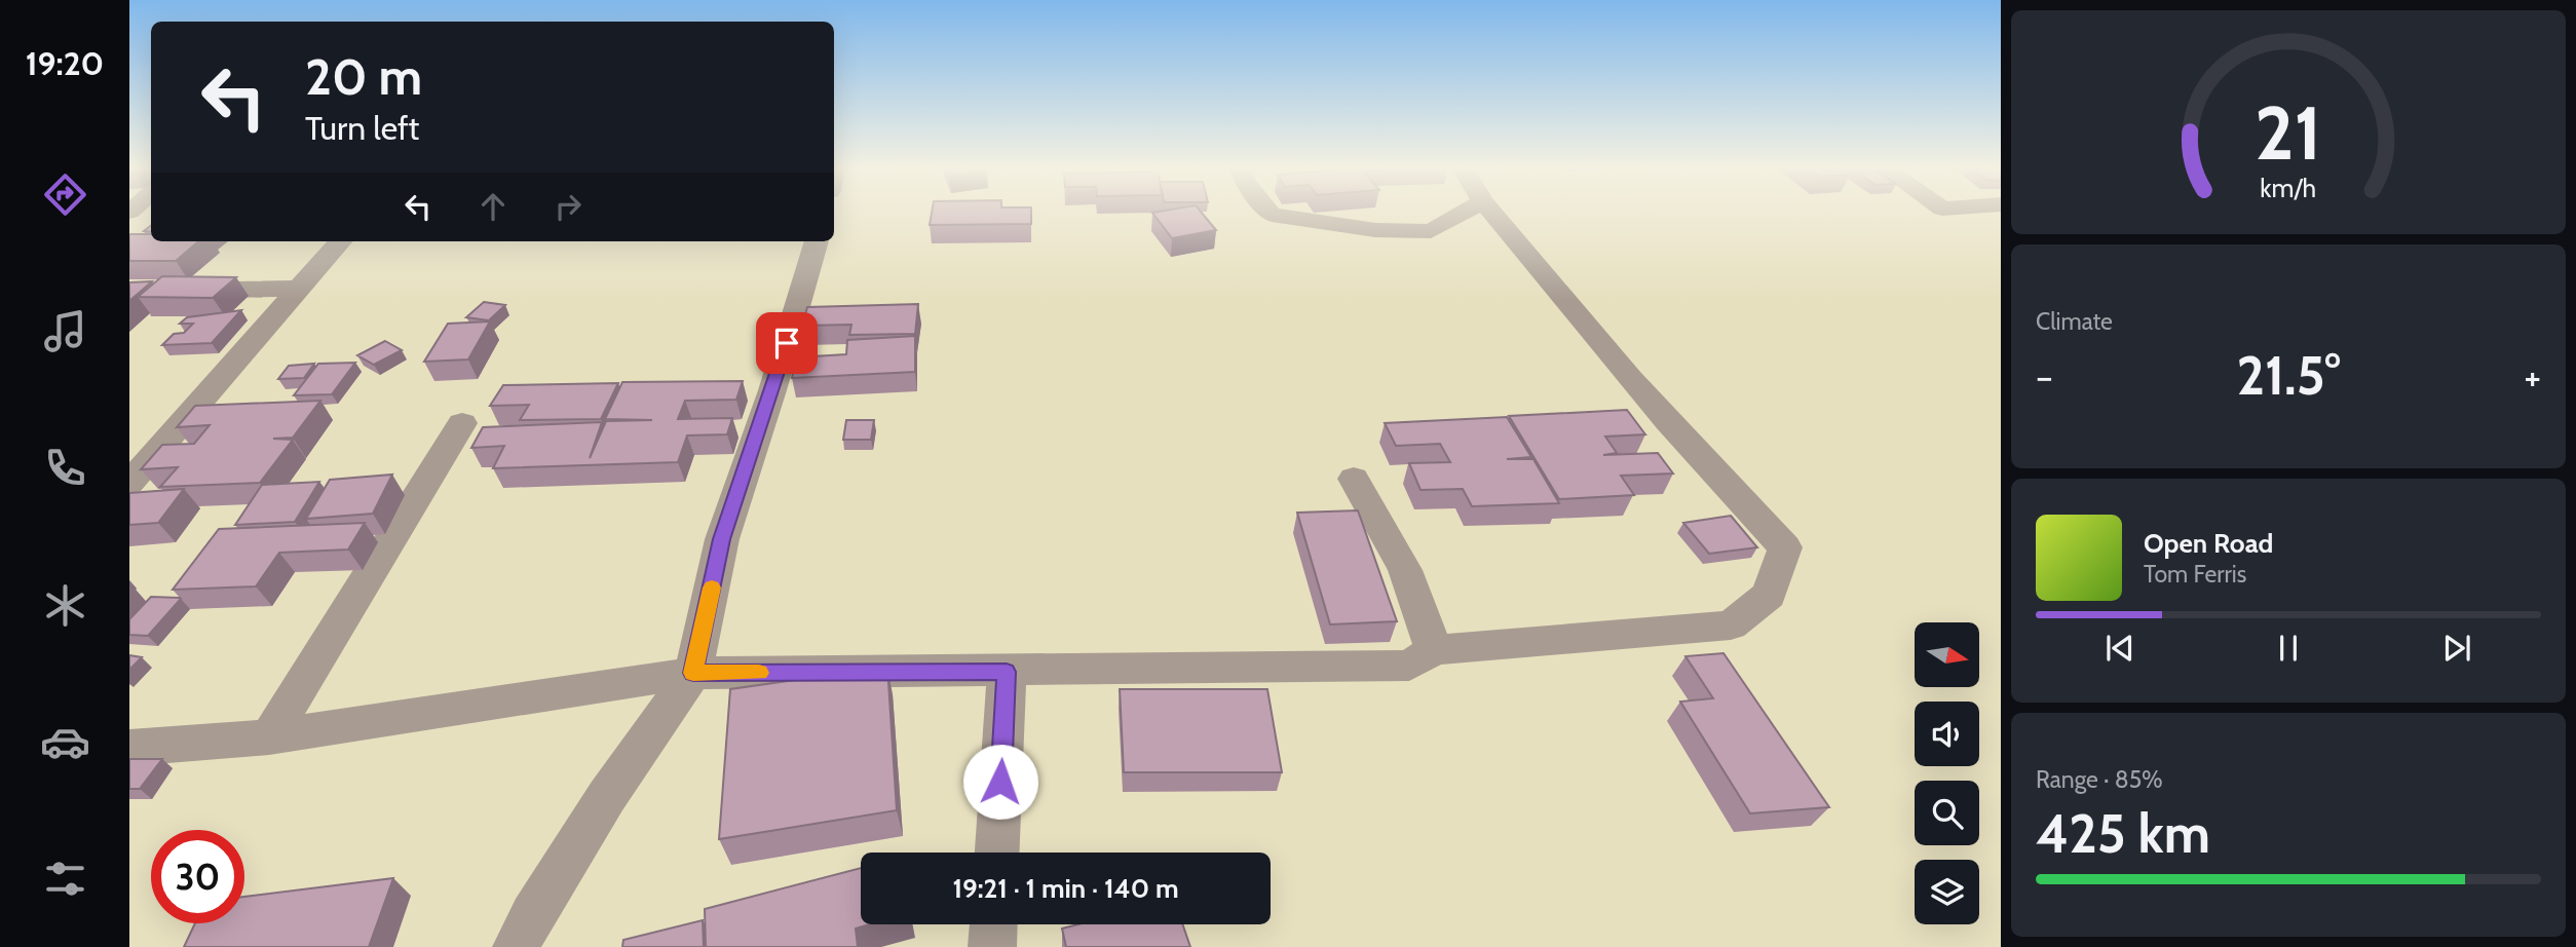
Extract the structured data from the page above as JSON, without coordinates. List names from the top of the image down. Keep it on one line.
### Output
{"north":"right","page":{"tabs":"19:20","turn":["20 m","Turn left"],"tile":["Climate",["Range · 85%","425 km"]],"heat":["−","21.5°","+"],"song":["Open Road","Tom Ferris"],"limit":"30","trip":"19:21 · 1 min · 140 m","gauge":["21","km/h"]}}
